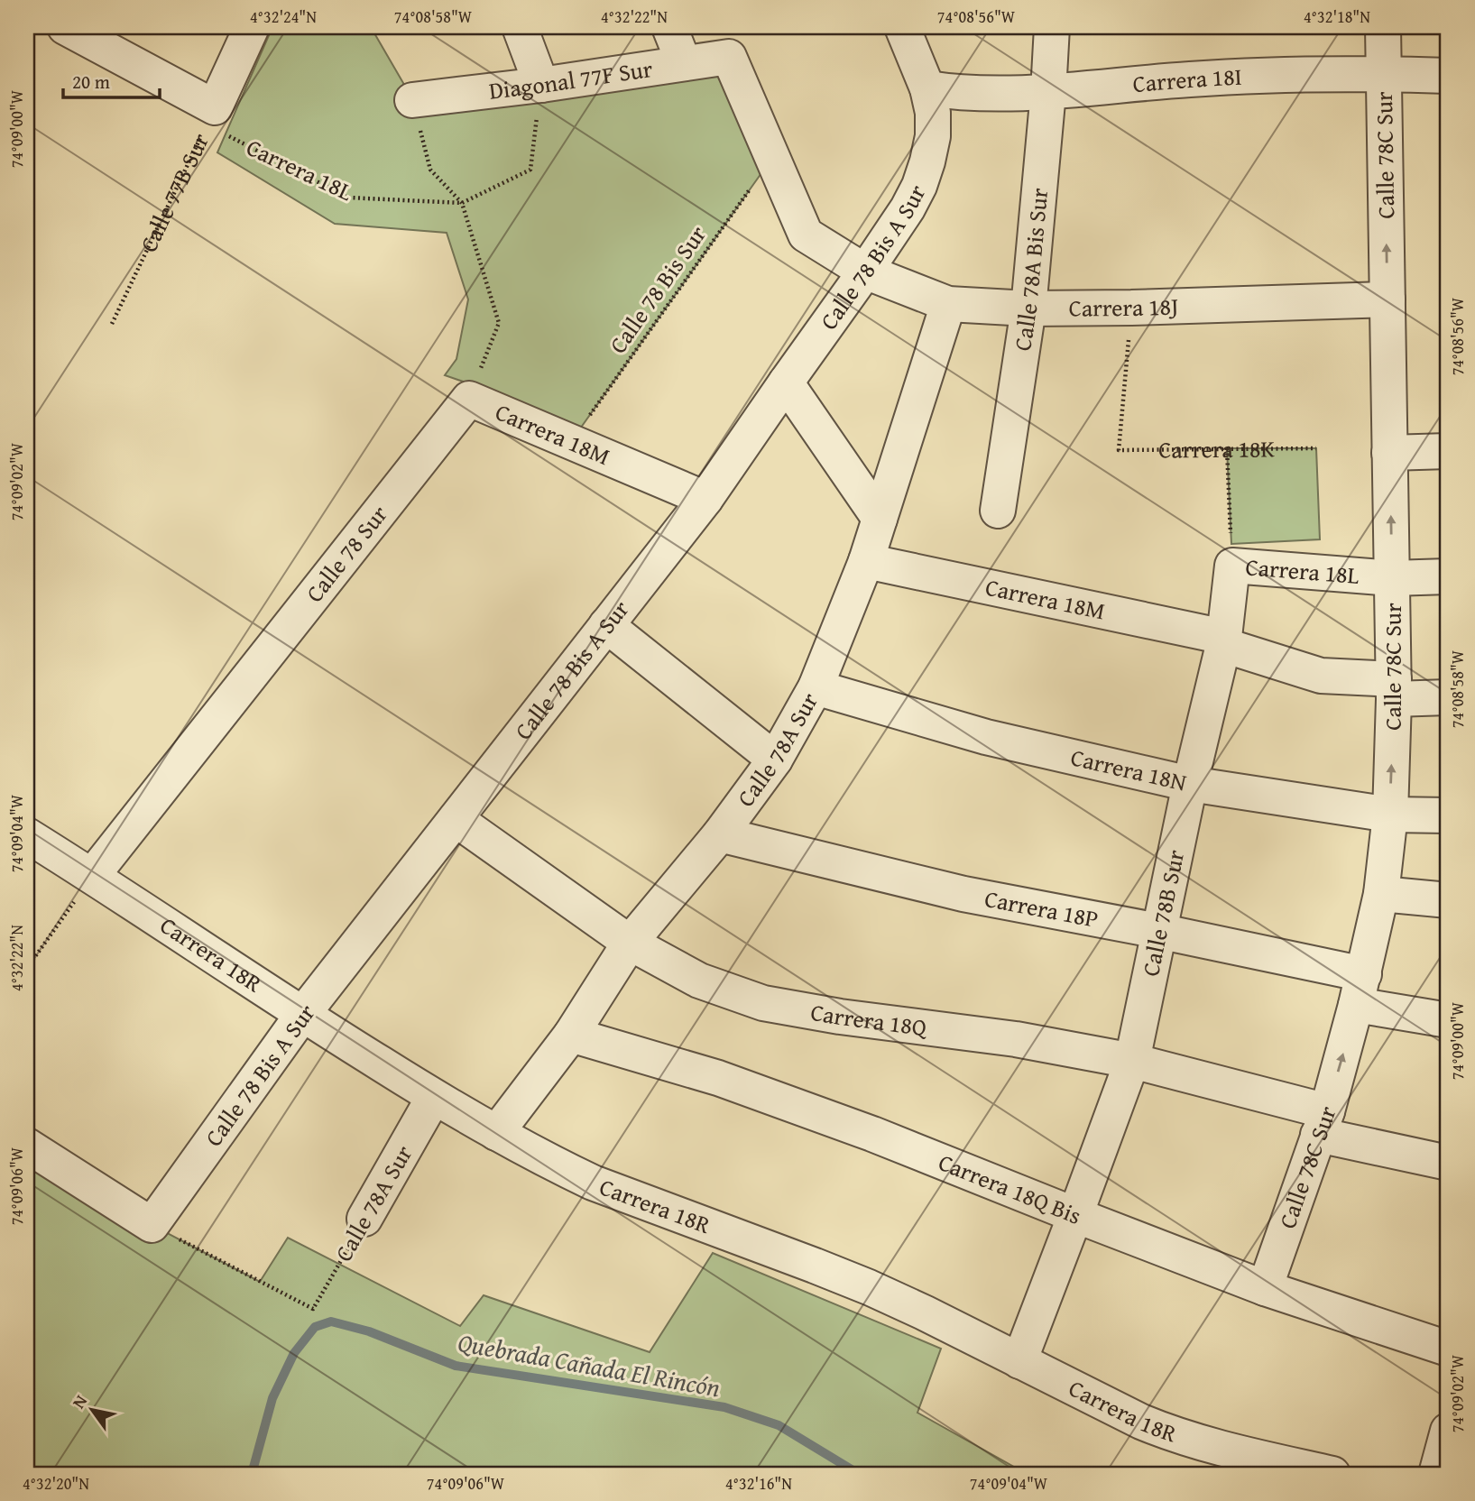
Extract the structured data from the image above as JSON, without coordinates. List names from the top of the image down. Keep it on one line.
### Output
{"streets":{"street":["Diagonal 77F Sur","Carrera 18I","Calle 78C Sur","Carrera 18L","Calle 77B Sur","Calle 78 Bis A Sur","Calle 78A Bis Sur","Carrera 18J","Carrera 18M","Calle 78 Sur","Calle 78A Sur","Carrera 18N","Carrera 18P","Calle 78B Sur","Carrera 18R","Carrera 18Q","Carrera 18Q Bis"],"path":["Calle 78 Bis Sur","Carrera 18K"]},"crossings":[["Diagonal 77F Sur","Carrera 18L"],["Diagonal 77F Sur","Carrera 18J"],["Carrera 18I","Calle 78C Sur"],["Carrera 18I","Calle 78 Bis A Sur"],["Carrera 18I","Calle 78A Bis Sur"],["Calle 78C Sur","Carrera 18L"],["Calle 78C Sur","Carrera 18J"],["Calle 78C Sur","Carrera 18M"],["Calle 78C Sur","Carrera 18N"],["Calle 78C Sur","Carrera 18P"],["Calle 78C Sur","Carrera 18Q"],["Calle 78C Sur","Carrera 18Q Bis"],["Carrera 18L","Calle 77B Sur"],["Carrera 18L","Calle 78B Sur"],["Calle 78 Bis A Sur","Carrera 18J"],["Calle 78 Bis A Sur","Carrera 18M"],["Calle 78 Bis A Sur","Calle 78A Sur"],["Calle 78 Bis A Sur","Carrera 18R"],["Calle 78 Bis A Sur","Carrera 18Q"],["Calle 78A Bis Sur","Carrera 18J"],["Calle 78 Bis Sur","Carrera 18J"],["Calle 78 Bis Sur","Carrera 18M"],["Carrera 18J","Carrera 18K"],["Carrera 18J","Calle 78A Sur"],["Carrera 18M","Calle 78 Sur"],["Carrera 18M","Calle 78A Sur"],["Carrera 18M","Calle 78B Sur"],["Calle 78 Sur","Carrera 18R"],["Calle 78A Sur","Carrera 18N"],["Calle 78A Sur","Carrera 18P"],["Calle 78A Sur","Carrera 18R"],["Calle 78A Sur","Carrera 18Q"],["Calle 78A Sur","Carrera 18Q Bis"],["Carrera 18N","Calle 78B Sur"],["Carrera 18P","Calle 78B Sur"],["Calle 78B Sur","Carrera 18R"],["Calle 78B Sur","Carrera 18Q"],["Calle 78B Sur","Carrera 18Q Bis"]],"one_way":["Calle 78C Sur"],"water":["Quebrada Cañada El Rincón"],"scale_bar":"20 m","north":"top left","coordinates":["4°32'24\"N","74°08'58\"W","4°32'22\"N","74°08'56\"W","4°32'18\"N","74°09'00\"W","74°09'02\"W","74°09'04\"W","74°09'06\"W","4°32'20\"N","4°32'16\"N"]}
